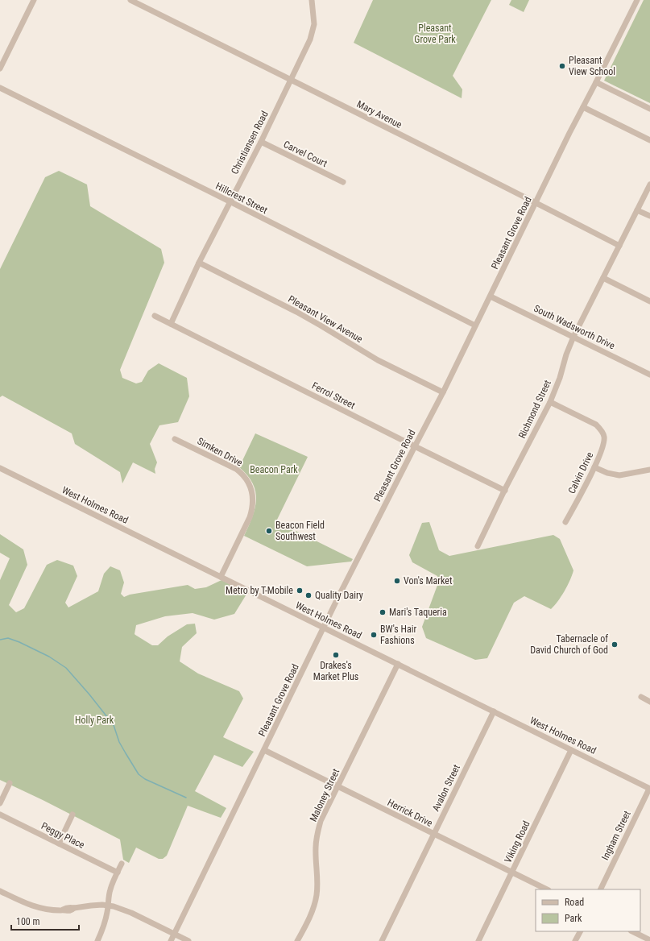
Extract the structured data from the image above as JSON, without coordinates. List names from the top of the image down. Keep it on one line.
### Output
{"streets":{"street":["Mary Avenue","Christiansen Road","Carvel Court","Hillcrest Street","Pleasant Grove Road","Pleasant View Avenue","South Wadsworth Drive","Ferrol Street","Richmond Street","Simken Drive","Calvin Drive","West Holmes Road","Avalon Street","Maloney Street","Herrick Drive","Peggy Place","Ingham Street","Viking Road"]},"crossings":[["Mary Avenue","Christiansen Road"],["Mary Avenue","Pleasant Grove Road"],["Mary Avenue","Richmond Street"],["Christiansen Road","Carvel Court"],["Christiansen Road","Hillcrest Street"],["Christiansen Road","Pleasant View Avenue"],["Christiansen Road","Ferrol Street"],["Hillcrest Street","Pleasant Grove Road"],["Pleasant Grove Road","Pleasant View Avenue"],["Pleasant Grove Road","South Wadsworth Drive"],["Pleasant Grove Road","Ferrol Street"],["Pleasant Grove Road","West Holmes Road"],["Pleasant Grove Road","Herrick Drive"],["South Wadsworth Drive","Richmond Street"],["Ferrol Street","Richmond Street"],["Richmond Street","Calvin Drive"],["Simken Drive","West Holmes Road"],["West Holmes Road","Avalon Street"],["West Holmes Road","Maloney Street"],["West Holmes Road","Ingham Street"],["West Holmes Road","Viking Road"],["Avalon Street","Herrick Drive"],["Maloney Street","Herrick Drive"],["Herrick Drive","Viking Road"]],"parks":["Pleasant Grove Park","Beacon Park","Holly Park"],"places":["Pleasant View School","Beacon Field Southwest","Von's Market","Metro by T-Mobile","Quality Dairy","Mari's Taqueria","BW's Hair Fashions","Tabernacle of David Church of God","Drakes's Market Plus"],"legend":["Road","Park"],"scale_bar":"100 m"}
